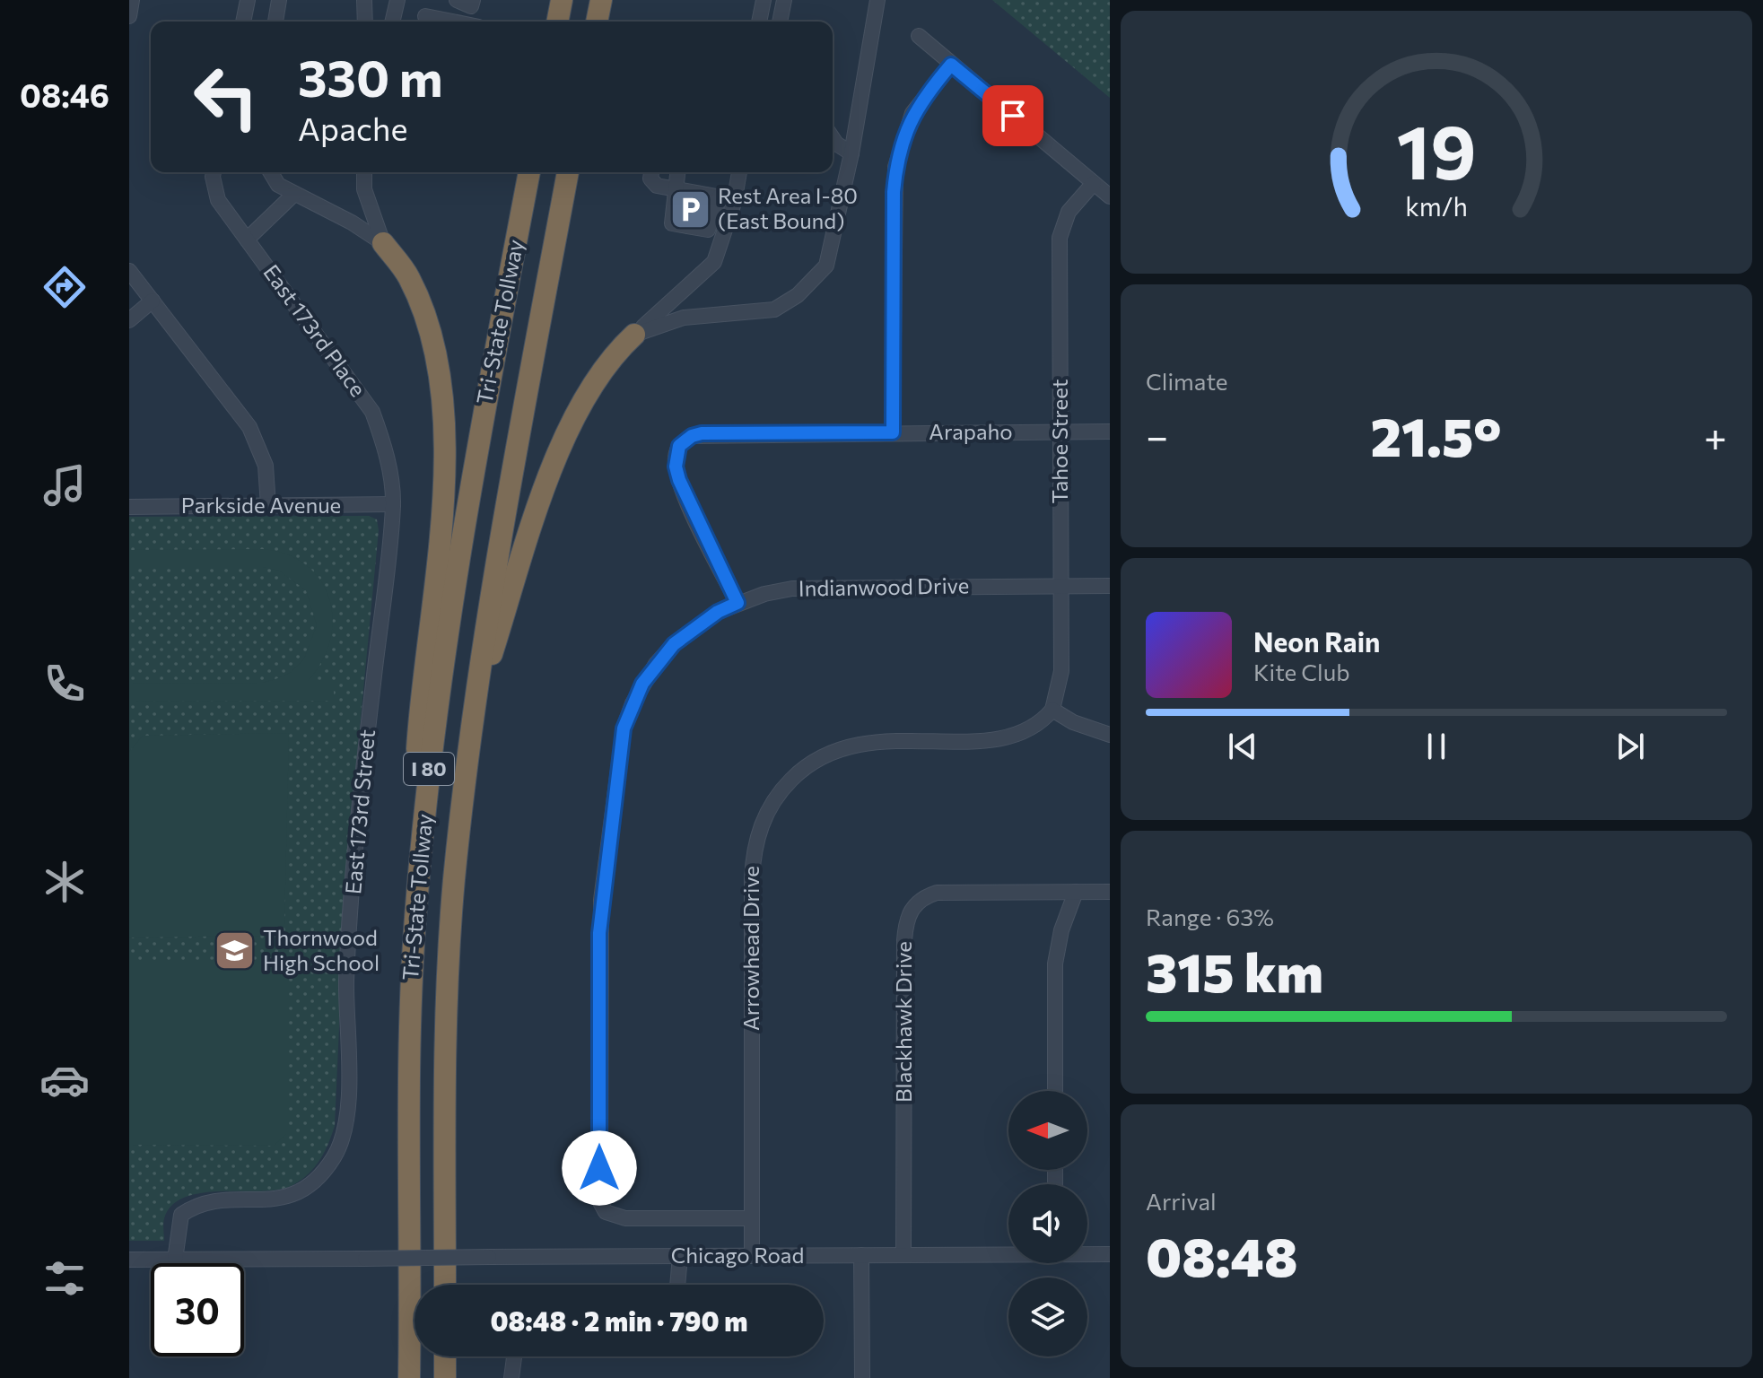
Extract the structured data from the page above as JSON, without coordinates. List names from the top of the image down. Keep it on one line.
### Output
{"streets":{"highway":["Tri-State Tollway","I 80"],"street":["East 173rd Place","Arapaho","Tahoe Street","Parkside Avenue","Indianwood Drive","East 173rd Street","Arrowhead Drive","Blackhawk Drive","Chicago Road"]},"crossings":[["East 173rd Place","Parkside Avenue"],["East 173rd Place","East 173rd Street"],["Arapaho","Tahoe Street"],["Arapaho","Indianwood Drive"],["Tahoe Street","Indianwood Drive"],["Tahoe Street","Arrowhead Drive"],["Parkside Avenue","East 173rd Street"],["Indianwood Drive","Arrowhead Drive"],["East 173rd Street","Chicago Road"],["Arrowhead Drive","Chicago Road"],["Blackhawk Drive","Chicago Road"]],"places":{"parking":["Rest Area I-80 (East Bound)"],"school or university":["Thornwood High School"]},"north":"left","page":{"tabs":"08:46","turn":["330 m","Apache"],"tile":["Climate",["Range · 63%","315 km"],["Arrival","08:48"]],"heat":["−","21.5°","+"],"song":["Neon Rain","Kite Club"],"limit":"30","trip":"08:48 · 2 min · 790 m","gauge":["19","km/h"]}}
